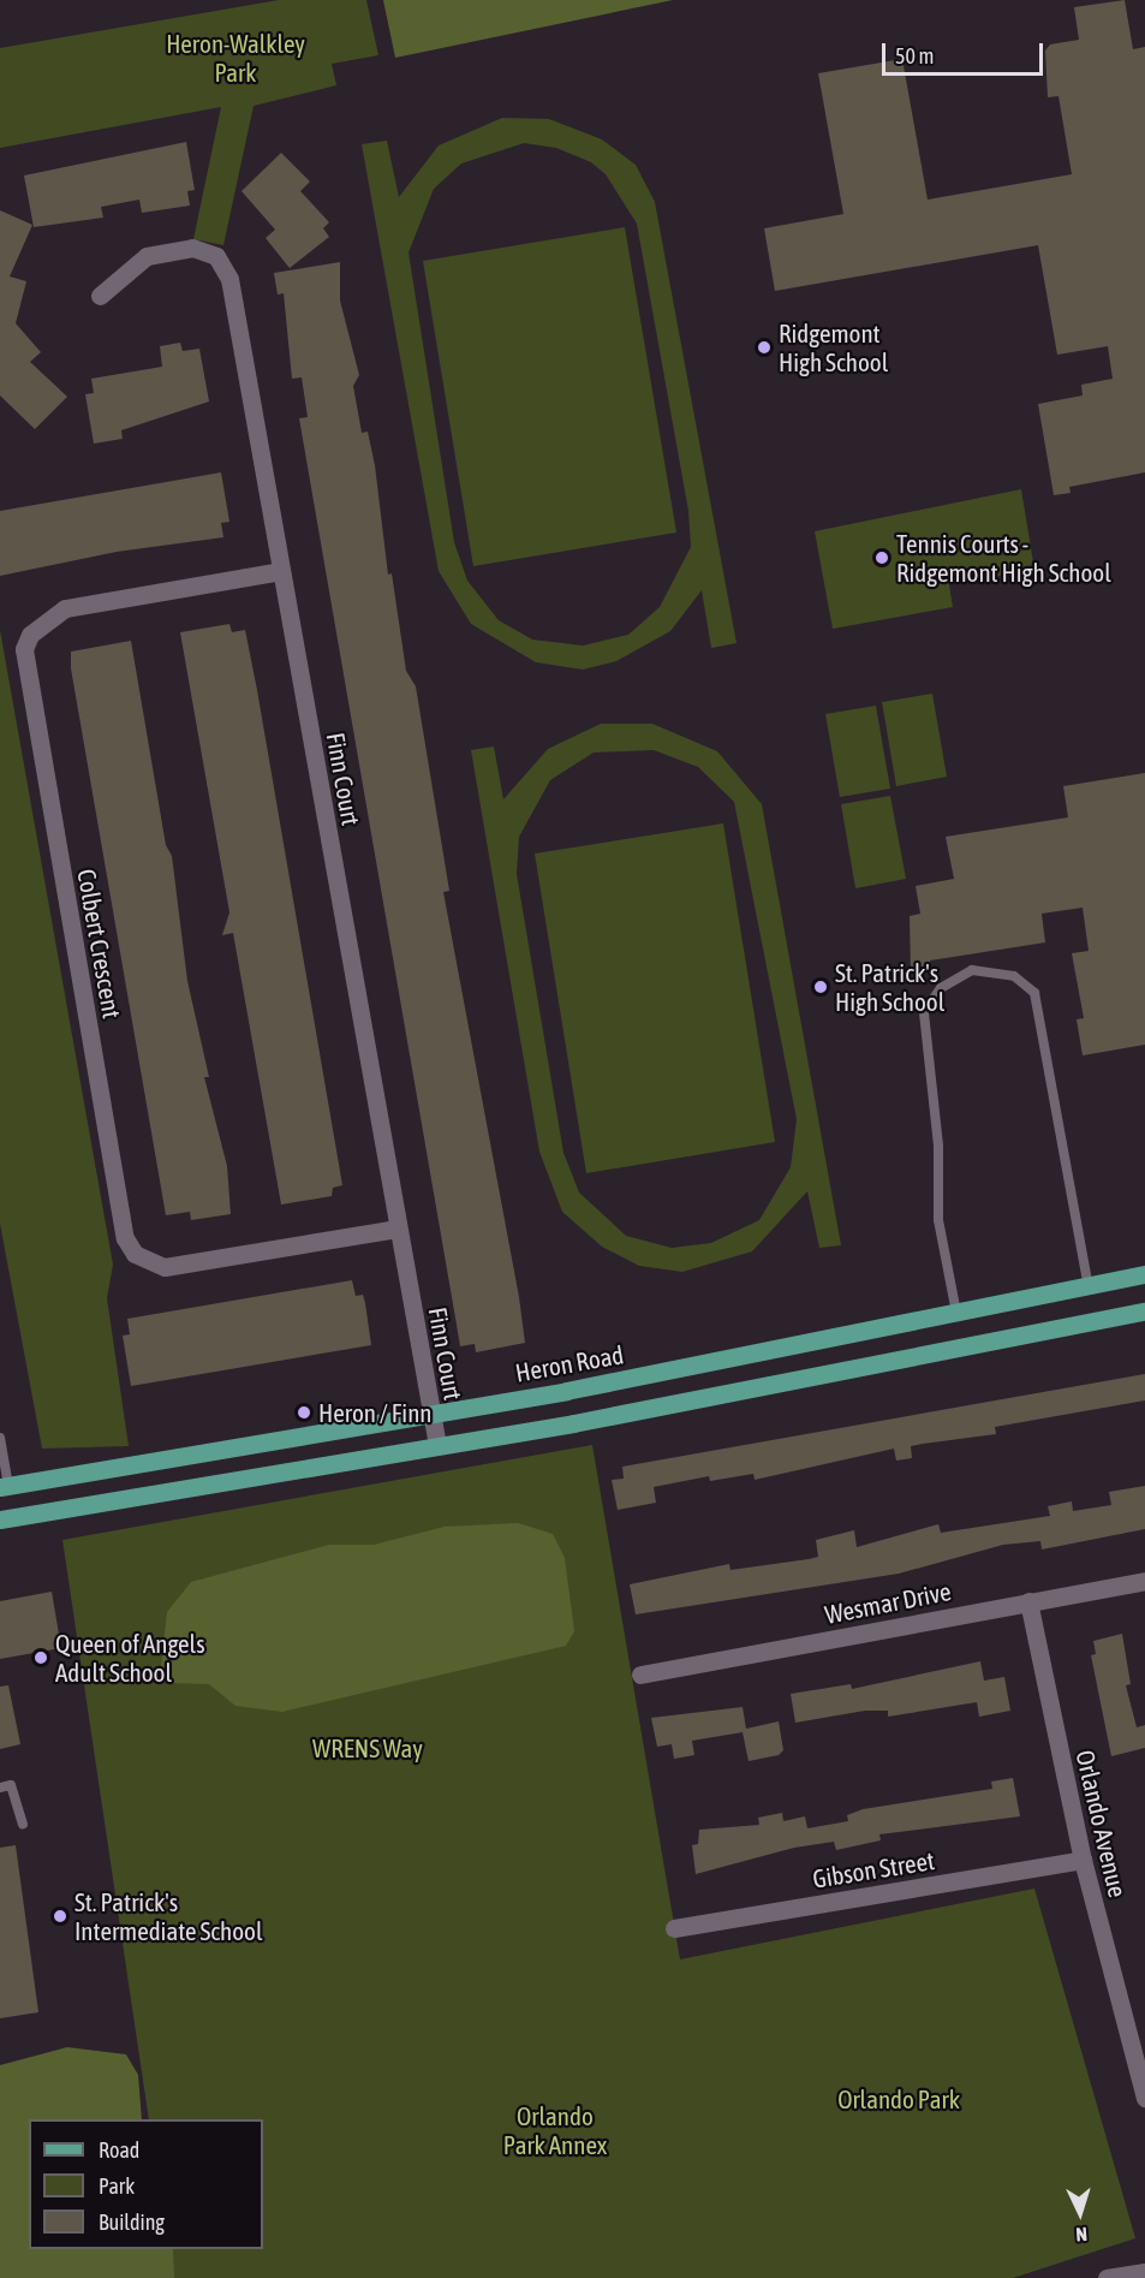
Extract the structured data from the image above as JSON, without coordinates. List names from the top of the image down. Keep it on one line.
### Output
{"streets":{"main road":["Heron Road"],"street":["Finn Court","Colbert Crescent","Wesmar Drive","Orlando Avenue","Gibson Street"]},"crossings":[["Finn Court","Colbert Crescent"],["Finn Court","Heron Road"],["Wesmar Drive","Orlando Avenue"],["Orlando Avenue","Gibson Street"]],"parks":["Heron-Walkley Park","WRENS Way","Orlando Park","Orlando Park Annex"],"places":["Ridgemont High School","Tennis Courts - Ridgemont High School","St. Patrick's High School","Heron / Finn","Queen of Angels Adult School","St. Patrick's Intermediate School"],"legend":["Road","Park","Building"],"scale_bar":"50 m","north":"bottom"}
